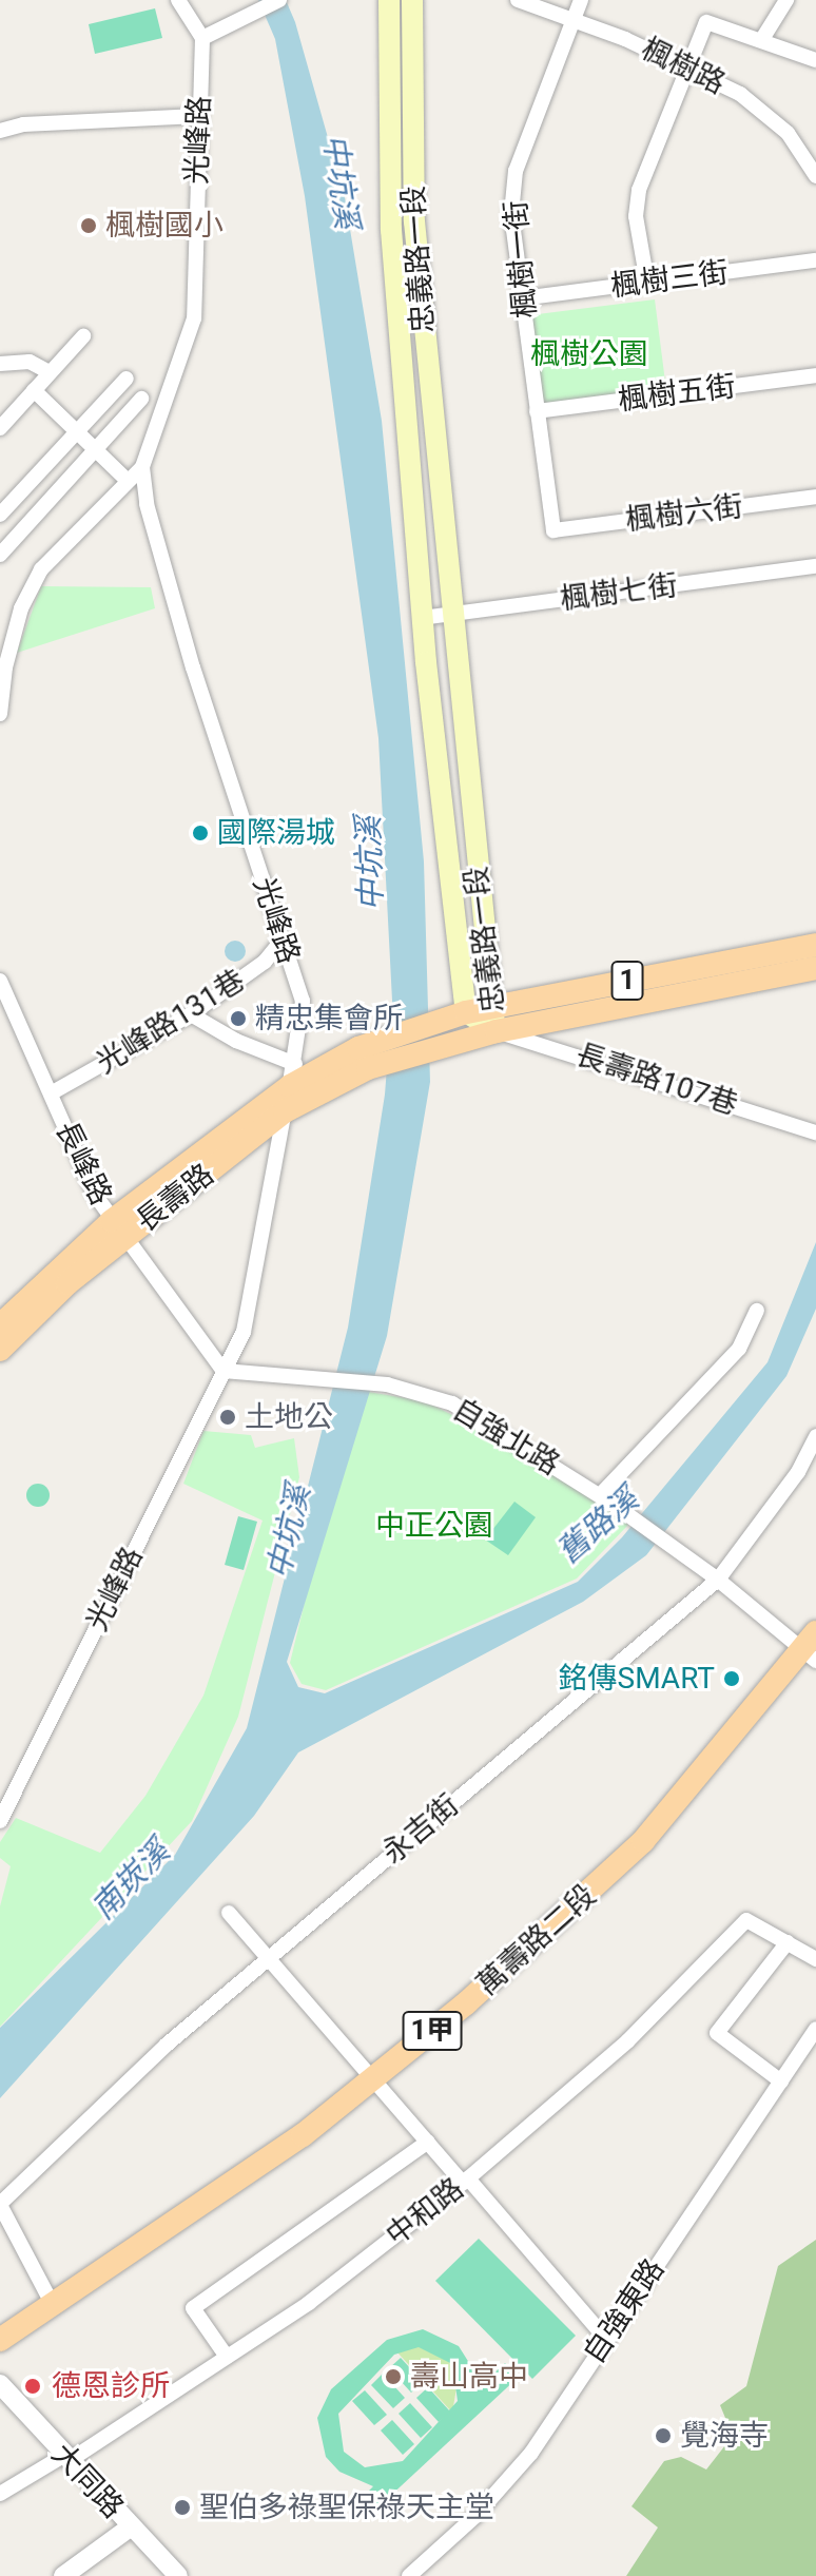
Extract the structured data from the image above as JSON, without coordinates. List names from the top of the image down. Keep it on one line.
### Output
{"streets":{"main road":["忠義路一段","1","長壽路","萬壽路二段","1甲"],"street":["楓樹路","光峰路","楓樹一街","楓樹三街","楓樹五街","楓樹六街","楓樹七街","光峰路131巷","長壽路107巷","長峰路","自強北路","永吉街","中和路","自強東路","大同路"]},"crossings":[["楓樹路","楓樹一街"],["光峰路","光峰路131巷"],["光峰路","長峰路"],["光峰路","長壽路"],["光峰路","自強北路"],["忠義路一段","楓樹七街"],["忠義路一段","1"],["忠義路一段","長壽路107巷"],["楓樹一街","楓樹三街"],["楓樹一街","楓樹五街"],["楓樹一街","楓樹六街"],["1","長壽路107巷"],["1","長壽路"],["光峰路131巷","長峰路"],["長峰路","長壽路"],["長峰路","自強北路"],["自強北路","永吉街"],["中和路","大同路"]],"water":["中坑溪","舊路溪","南崁溪"],"parks":["楓樹公園","中正公園"],"places":["楓樹國小","國際湯城","精忠集會所","土地公","銘傳SMART","壽山高中","德恩診所","覺海寺","聖伯多祿聖保祿天主堂"]}
